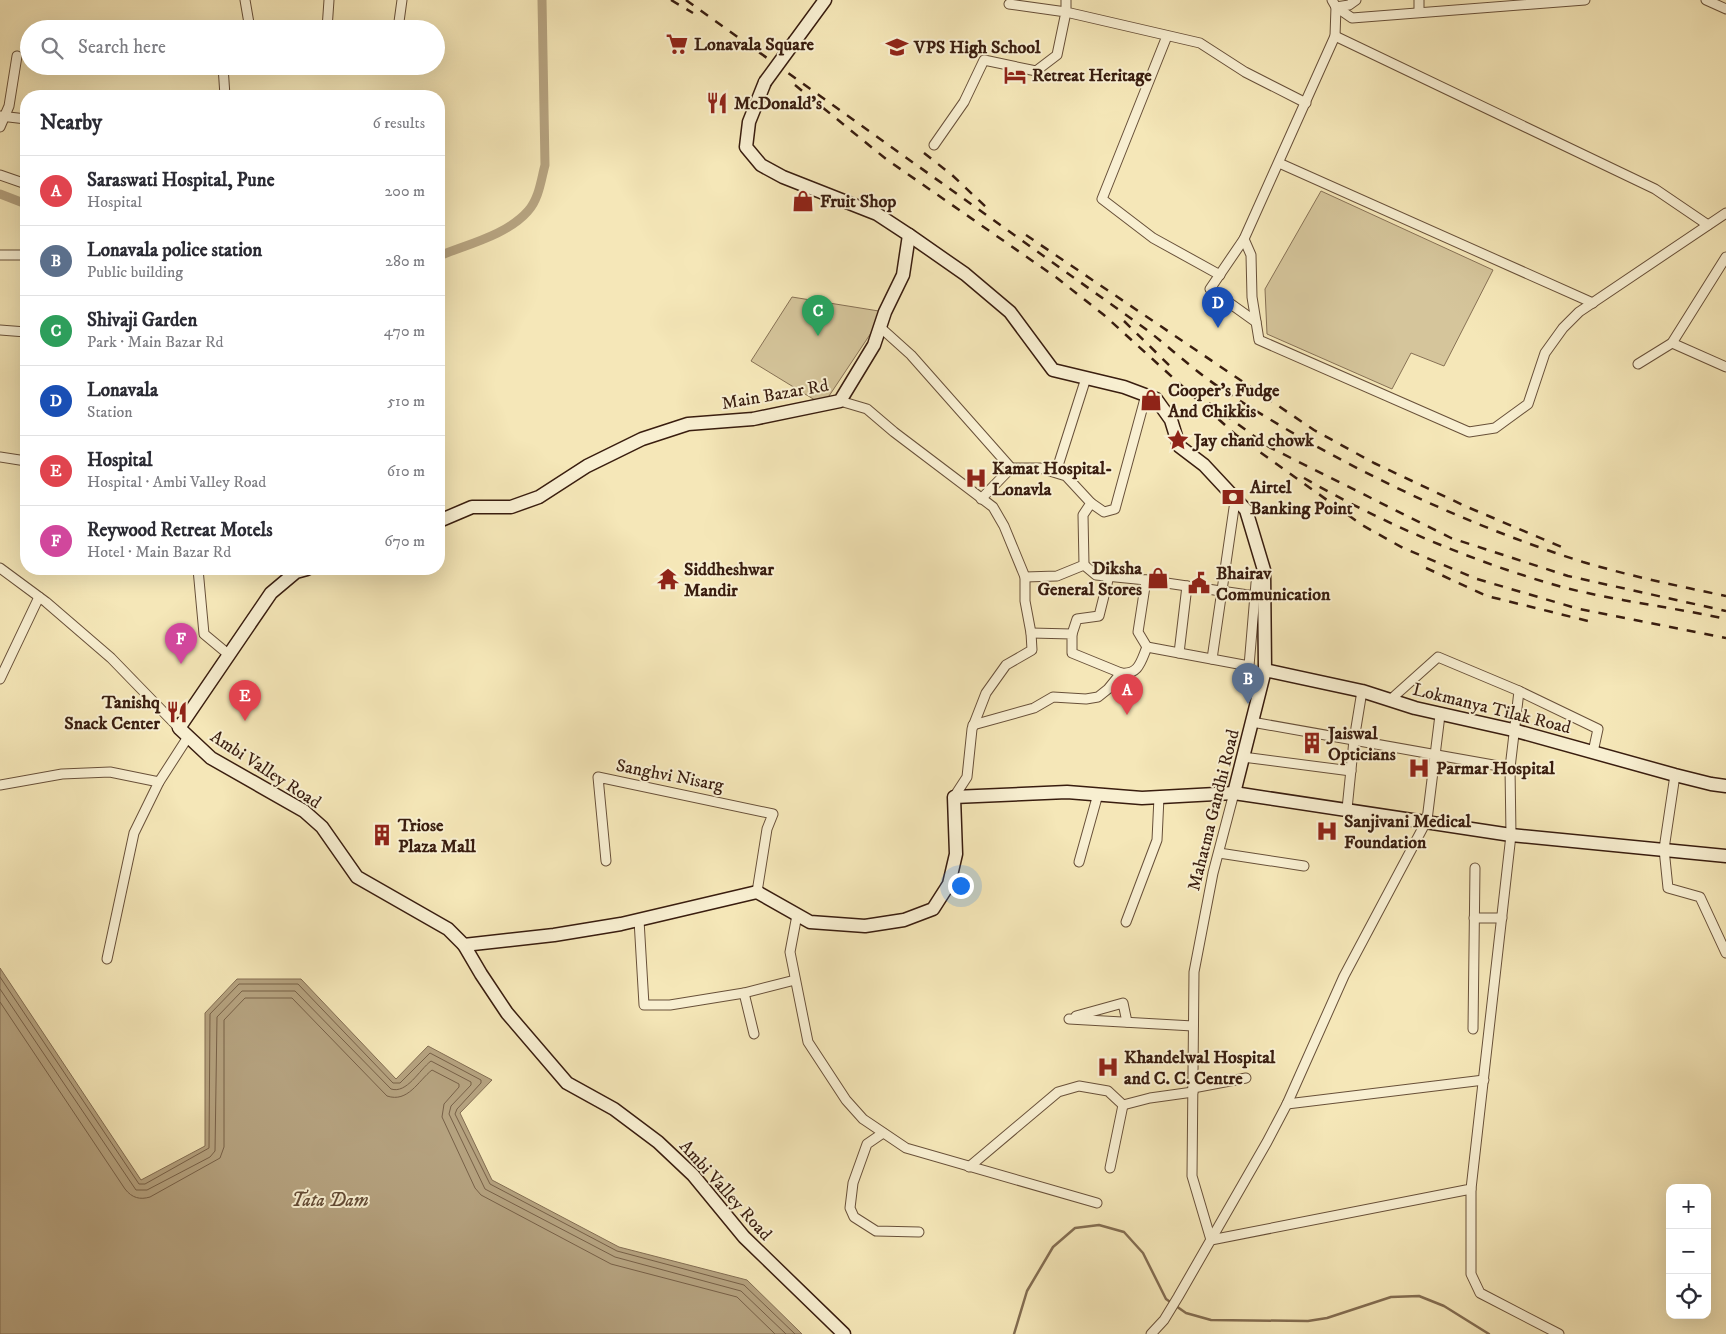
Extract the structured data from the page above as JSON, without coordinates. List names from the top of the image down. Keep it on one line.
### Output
{"streets":{"main road":["Main Bazar Rd","Lokmanya Tilak Road","Ambi Valley Road","Mahatma Gandhi Road"],"street":["Sanghvi Nisarg"]},"crossings":[["Main Bazar Rd","Mahatma Gandhi Road"],["Lokmanya Tilak Road","Mahatma Gandhi Road"]],"water":["Tata Dam"],"places":{"supermarket":["Lonavala Square"],"school or university":["VPS High School"],"hotel":["Retreat Heritage"],"restaurant":["McDonald's","Tanishq Snack Center"],"shop":["Fruit Shop","Cooper's Fudge And Chikkis","Diksha General Stores"],"place":["Jay chand chowk"],"hospital":["Kamat Hospital- Lonavla","Parmar Hospital","Sanjivani Medical Foundation","Khandelwal Hospital and C. C. Centre"],"bank":["Airtel Banking Point"],"temple":["Siddheshwar Mandir"],"public building":["Bhairav Communication"],"building":["Jaiswal Opticians","Triose Plaza Mall"]},"page":{"search":"Search here","heading":["Nearby","6 results"],"list":[{"mark":"A","name":"Saraswati Hospital, Pune","note":"Hospital","value":"200 m"},{"mark":"B","name":"Lonavala police station","note":"Public building","value":"280 m"},{"mark":"C","name":"Shivaji Garden","note":"Park · Main Bazar Rd","value":"470 m"},{"mark":"D","name":"Lonavala","note":"Station","value":"510 m"},{"mark":"E","name":"Hospital","note":"Hospital · Ambi Valley Road","value":"610 m"},{"mark":"F","name":"Reywood Retreat Motels","note":"Hotel · Main Bazar Rd","value":"670 m"}],"pins":["D","C","F","B","A","E"],"map_buttons":["+","−"]}}
